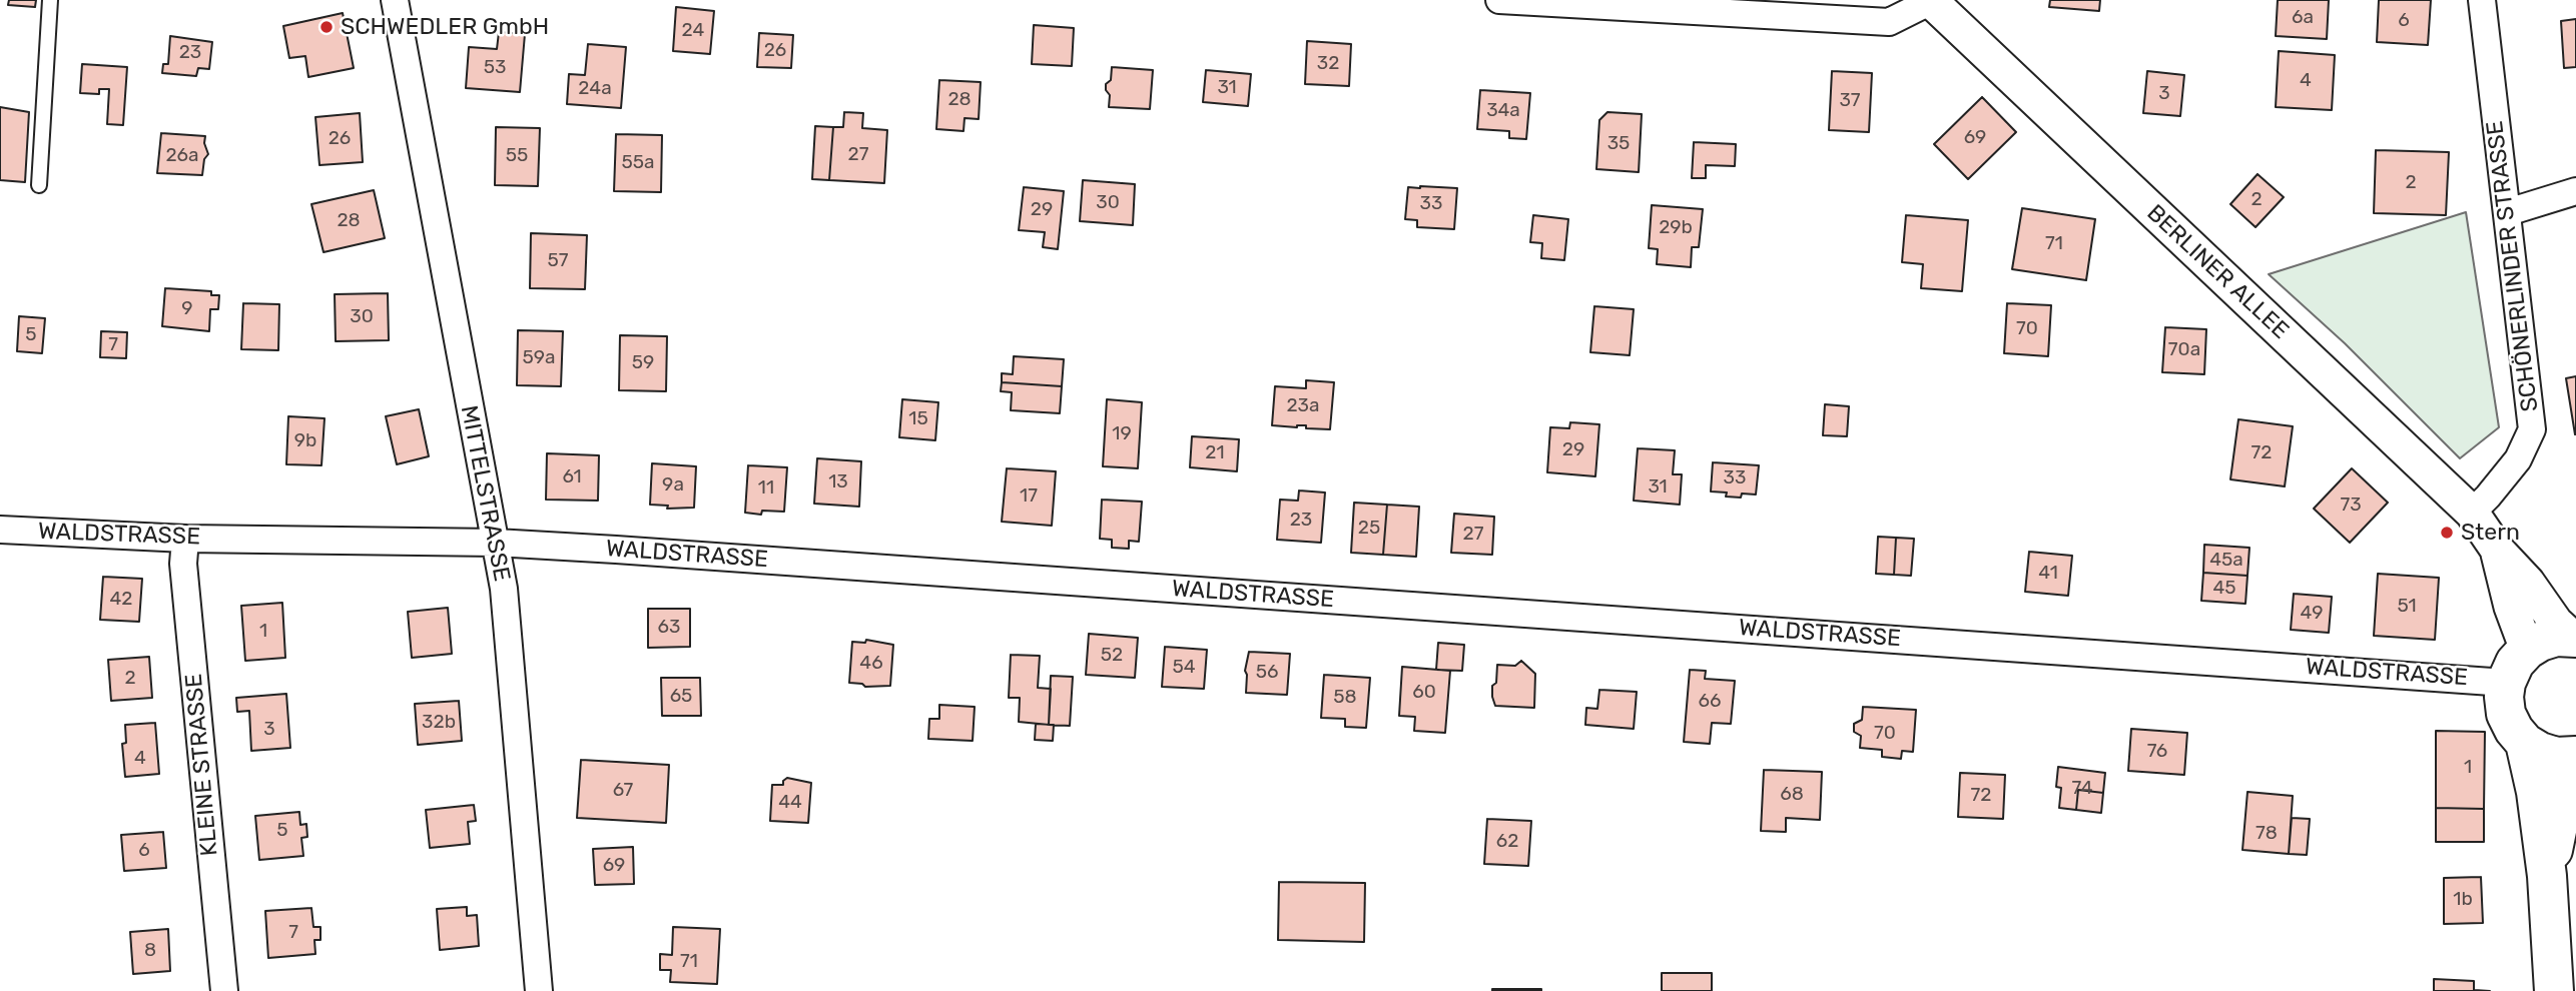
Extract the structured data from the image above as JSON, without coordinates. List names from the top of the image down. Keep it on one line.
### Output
{"streets":{"street":["SCHÖNERLINDER STRASSE","BERLINER ALLEE","MITTELSTRASSE","WALDSTRASSE","KLEINE STRASSE"]},"crossings":[["SCHÖNERLINDER STRASSE","BERLINER ALLEE"],["MITTELSTRASSE","WALDSTRASSE"],["WALDSTRASSE","KLEINE STRASSE"]],"places":["SCHWEDLER GmbH","Stern"],"house_numbers":["6a","6","24","26","23","32","53","4","31","24a","3","28","37","34a","69","26","35","27","26a","55","55a","2","2","30","33","29","28","29b","71","57","9","30","70","5","7","70a","59a","59","23a","15","19","9b","29","21","72","61","33","13","9a","31","11","17","73","23","25","27","45a","41","45","42","51","49","63","1","52","46","54","56","2","60","65","58","66","32b","3","70","76","4","1","74","67","68","72","44","5","78","62","6","69","1b","7","8","71"]}
